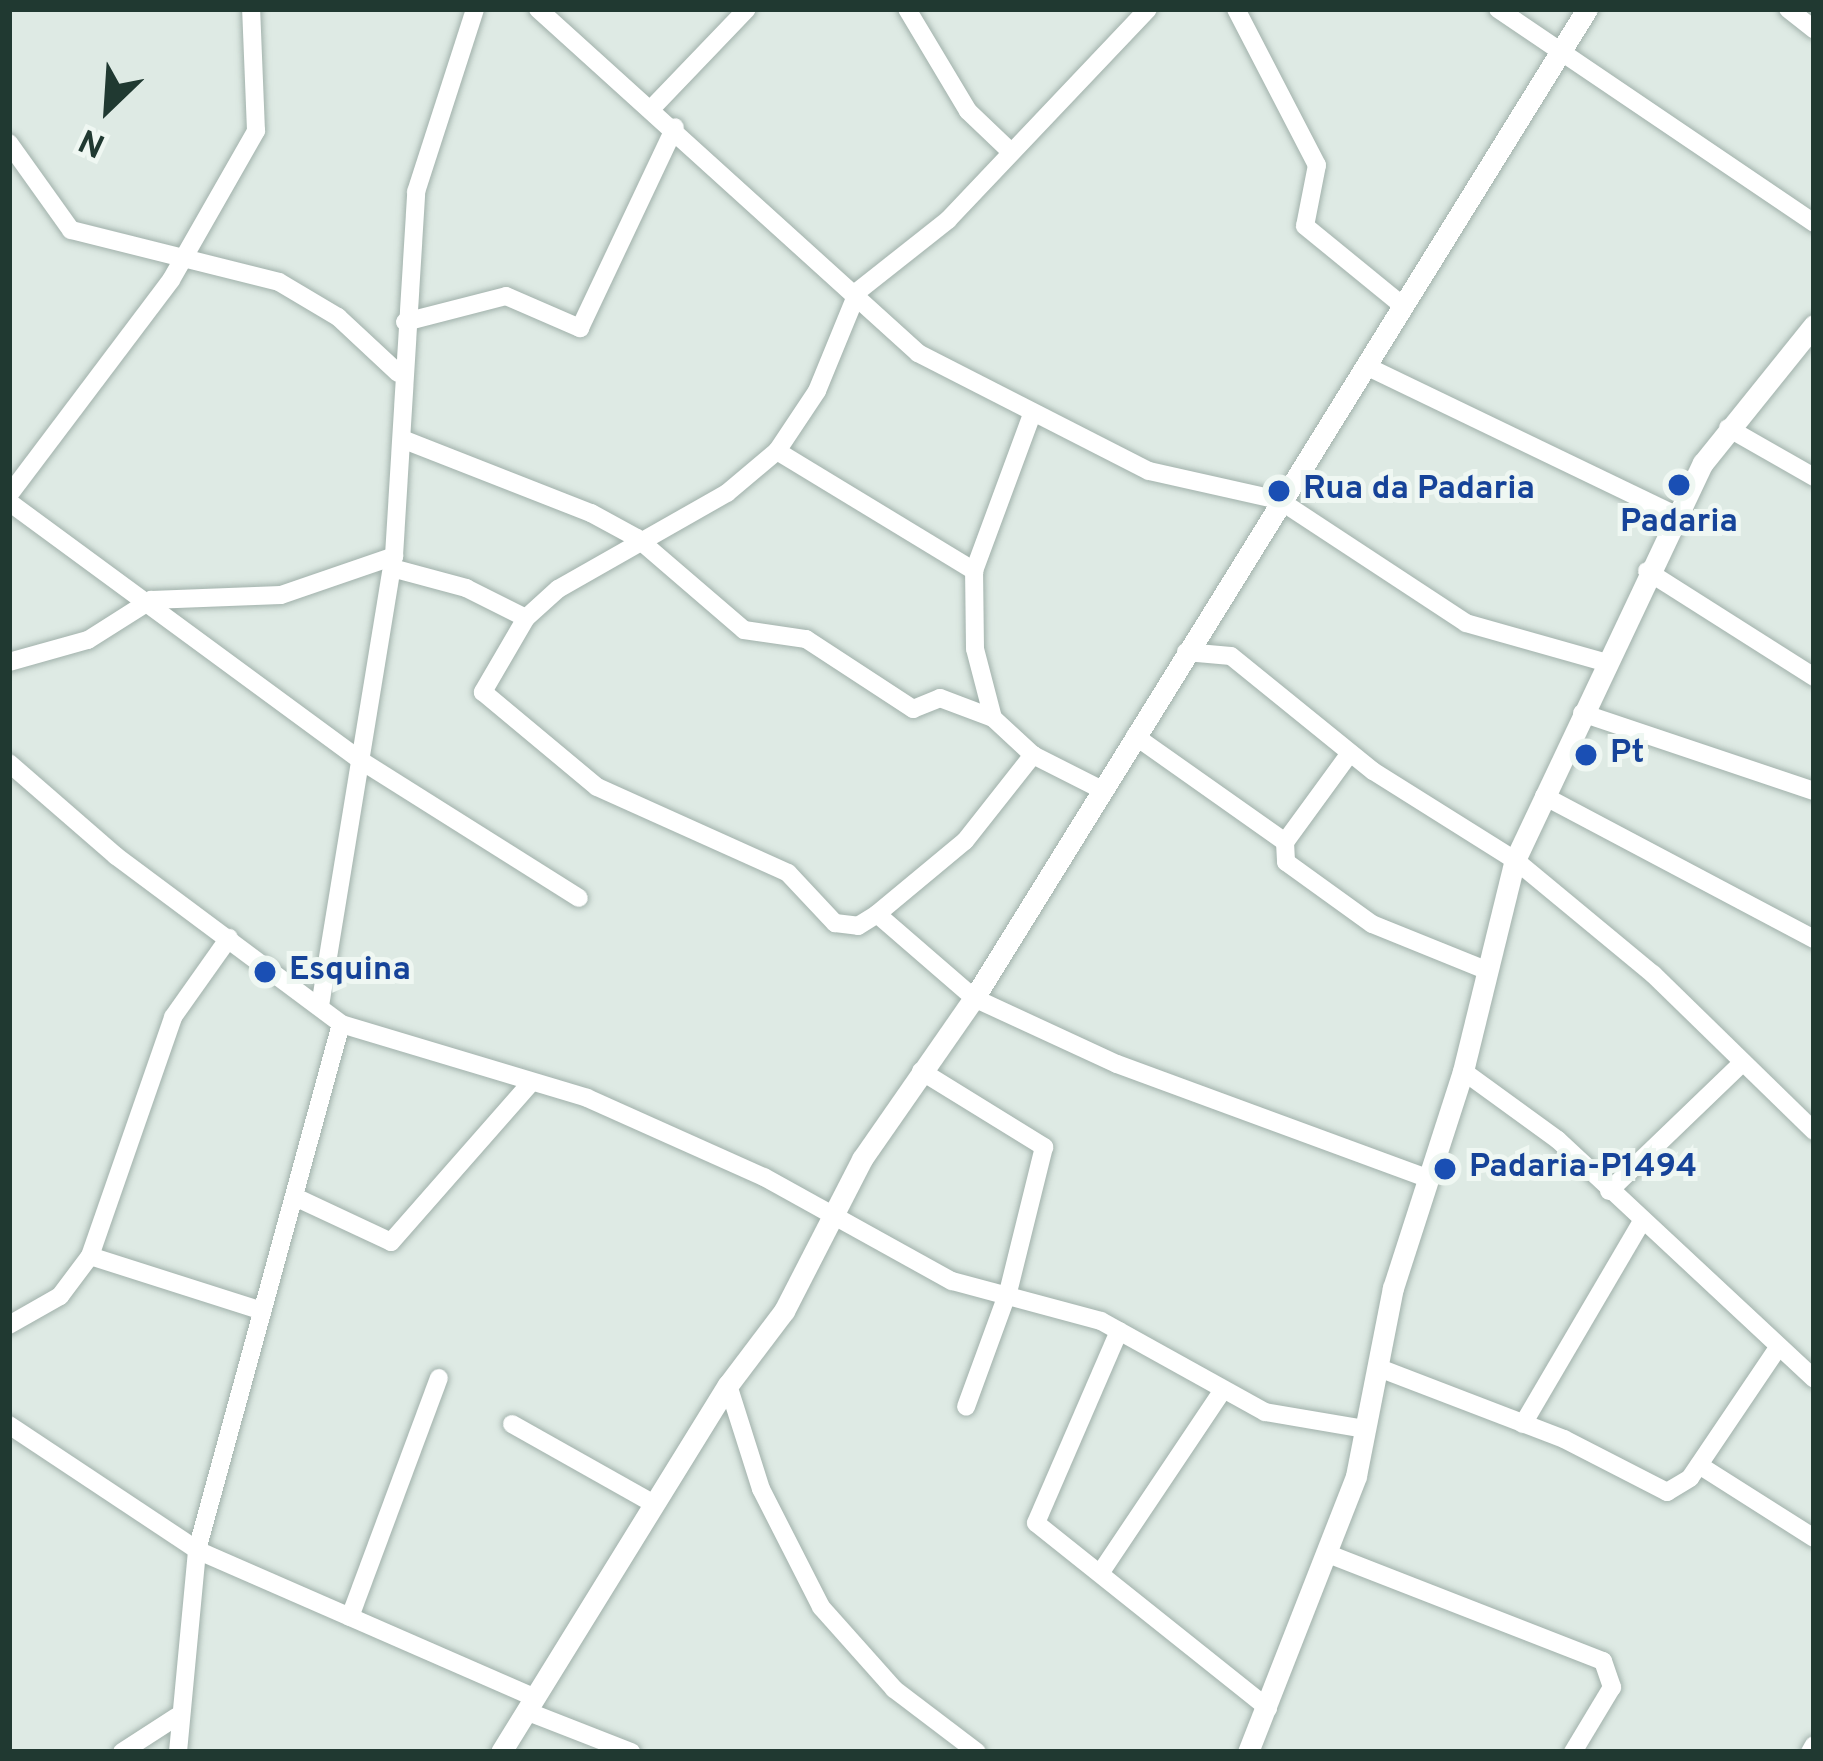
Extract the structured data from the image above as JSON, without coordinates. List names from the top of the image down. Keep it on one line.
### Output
{"places":["Padaria","Rua da Padaria","Pt","Esquina","Padaria-P1494"],"north":"bottom left"}
